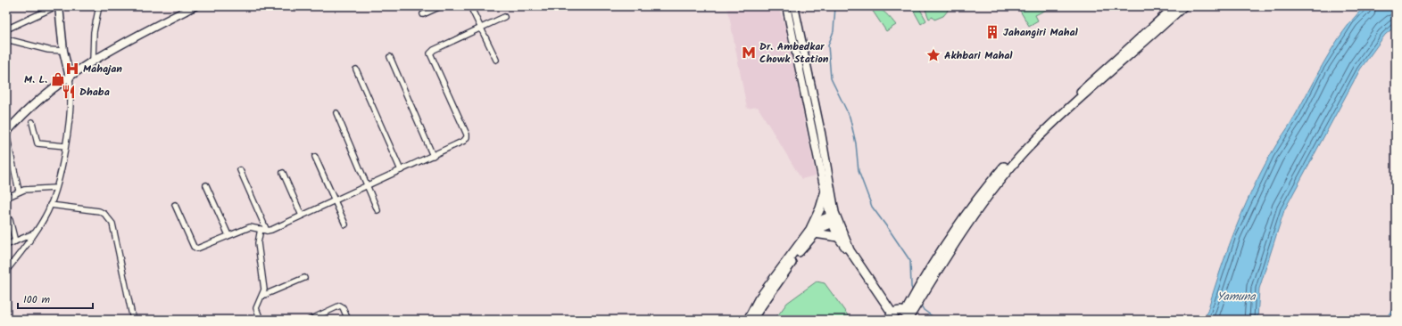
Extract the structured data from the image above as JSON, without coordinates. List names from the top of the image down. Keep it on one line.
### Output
{"water":["Yamuna"],"places":{"building":["Jahangiri Mahal"],"metro station":["Dr. Ambedkar Chowk Station"],"place":["Akhbari Mahal"],"hospital":["Mahajan"],"shop":["M. L."],"restaurant":["Dhaba"]},"scale_bar":"100 m"}
